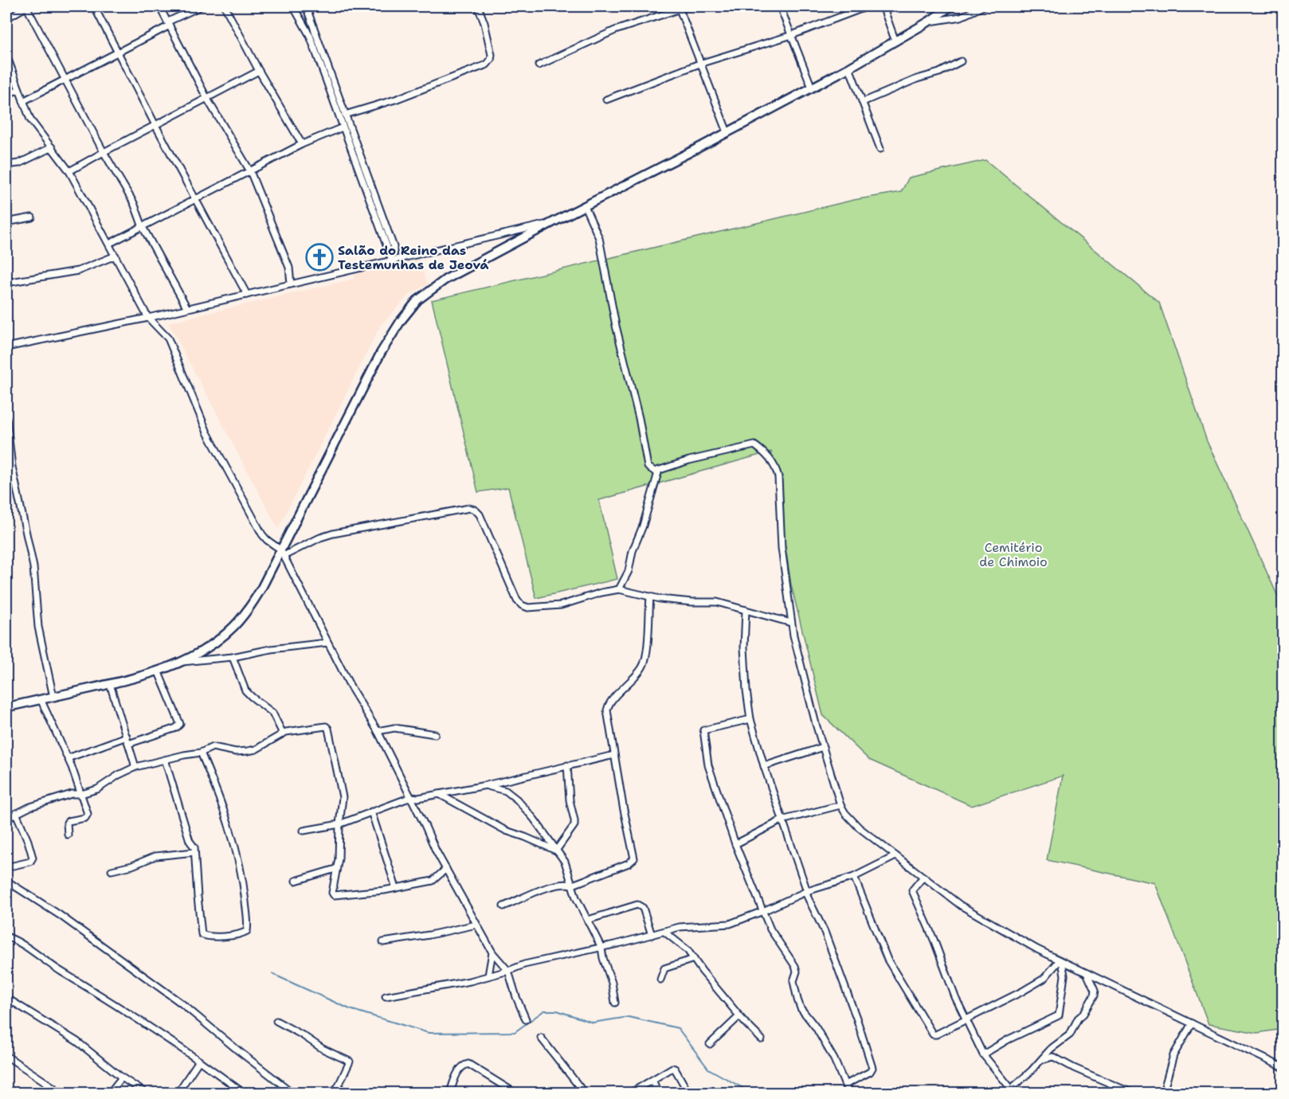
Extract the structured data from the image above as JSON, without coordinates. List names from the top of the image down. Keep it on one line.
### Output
{"parks":["Cemitério de Chimoio"],"places":{"church":["Salão do Reino das Testemunhas de Jeová"]}}
